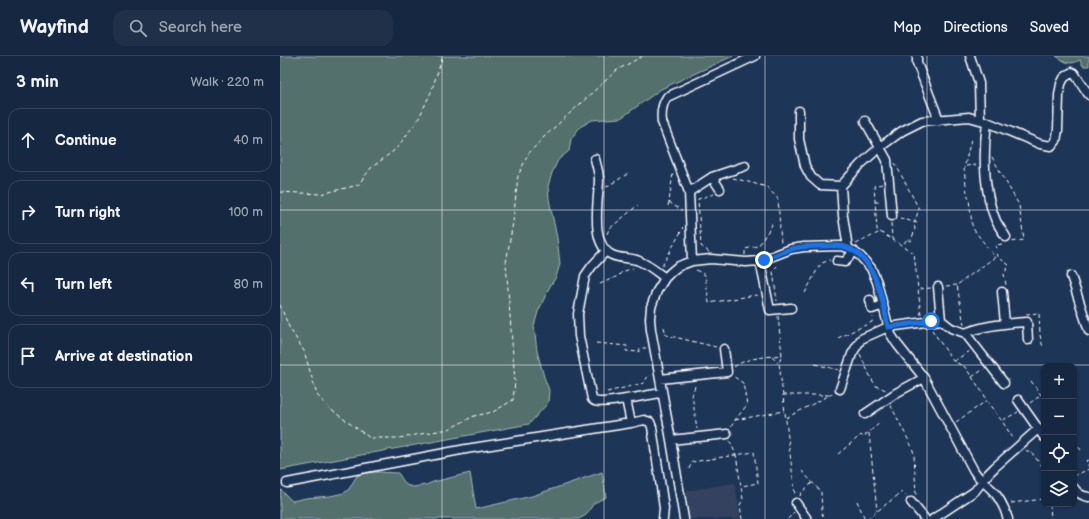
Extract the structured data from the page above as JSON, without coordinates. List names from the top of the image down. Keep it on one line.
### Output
{"page":{"header":"Wayfind","search":"Search here","nav":["Map","Directions","Saved"],"heading":["3 min","Walk · 220 m"],"list":[["Continue","40 m"],["Turn right","100 m"],["Turn left","80 m"],"Arrive at destination"],"map_buttons":["+","−"]}}
